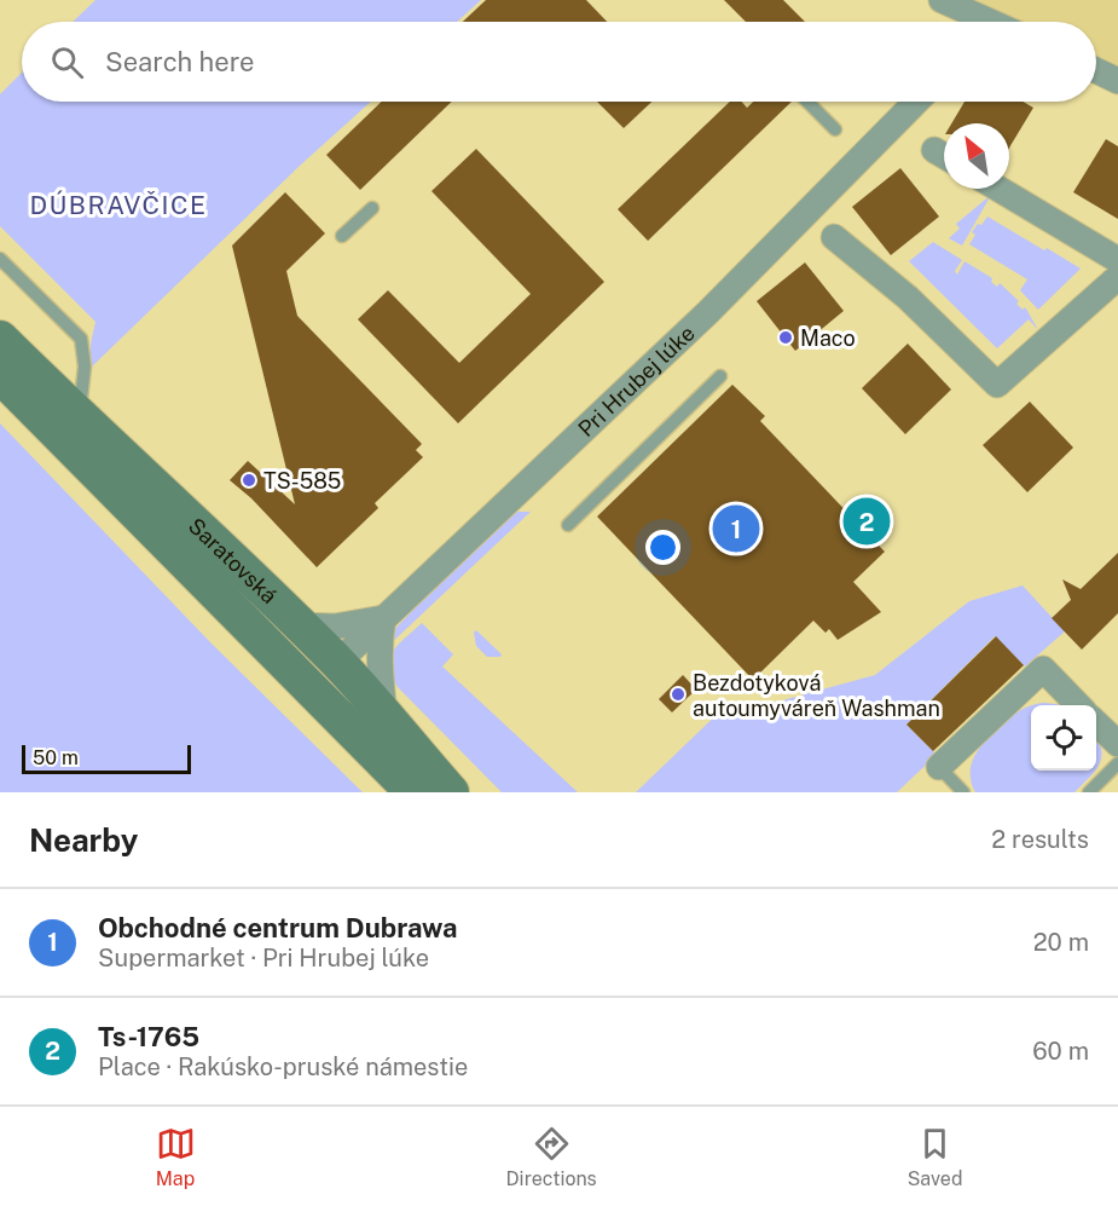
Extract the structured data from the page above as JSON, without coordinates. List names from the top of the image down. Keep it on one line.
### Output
{"streets":{"main road":["Saratovská"],"street":["Pri Hrubej lúke"]},"crossings":[["Pri Hrubej lúke","Saratovská"]],"districts":["DÚBRAVČICE"],"places":["Maco","TS-585","Bezdotyková autoumyváreň Washman"],"scale_bar":"50 m","north":"top left","page":{"search":"Search here","pins":["2","1"],"scale":"50 m","heading":["Nearby","2 results"],"list":[{"mark":"1","name":"Obchodné centrum Dubrawa","note":"Supermarket · Pri Hrubej lúke","value":"20 m"},{"mark":"2","name":"Ts-1765","note":"Place · Rakúsko-pruské námestie","value":"60 m"}],"nav":["Map","Directions","Saved"]}}
